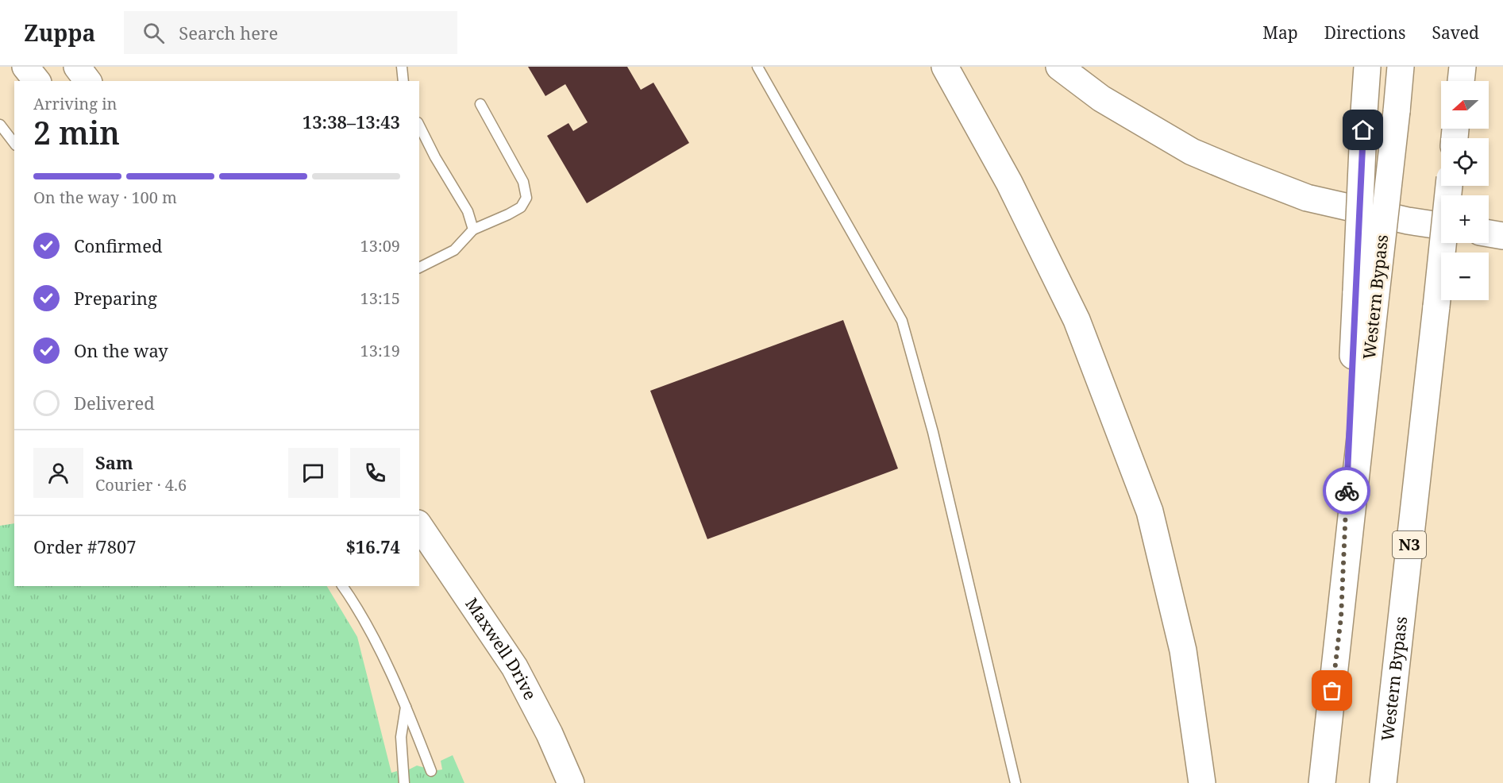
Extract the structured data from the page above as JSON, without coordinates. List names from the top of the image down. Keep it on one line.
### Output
{"streets":{"main road":["Western Bypass","N3","Maxwell Drive"]},"north":"left","page":{"header":"Zuppa","search":"Search here","nav":["Map","Directions","Saved"],"map_buttons":["+","−"],"heading":["2 min","Arriving in","13:38–13:43"],"panel":["Sam","Courier · 4.6","Order #7807","$16.74"],"bar":"On the way · 100 m","list":[["Confirmed","13:09"],["Preparing","13:15"],["On the way","13:19"],"Delivered"]}}
